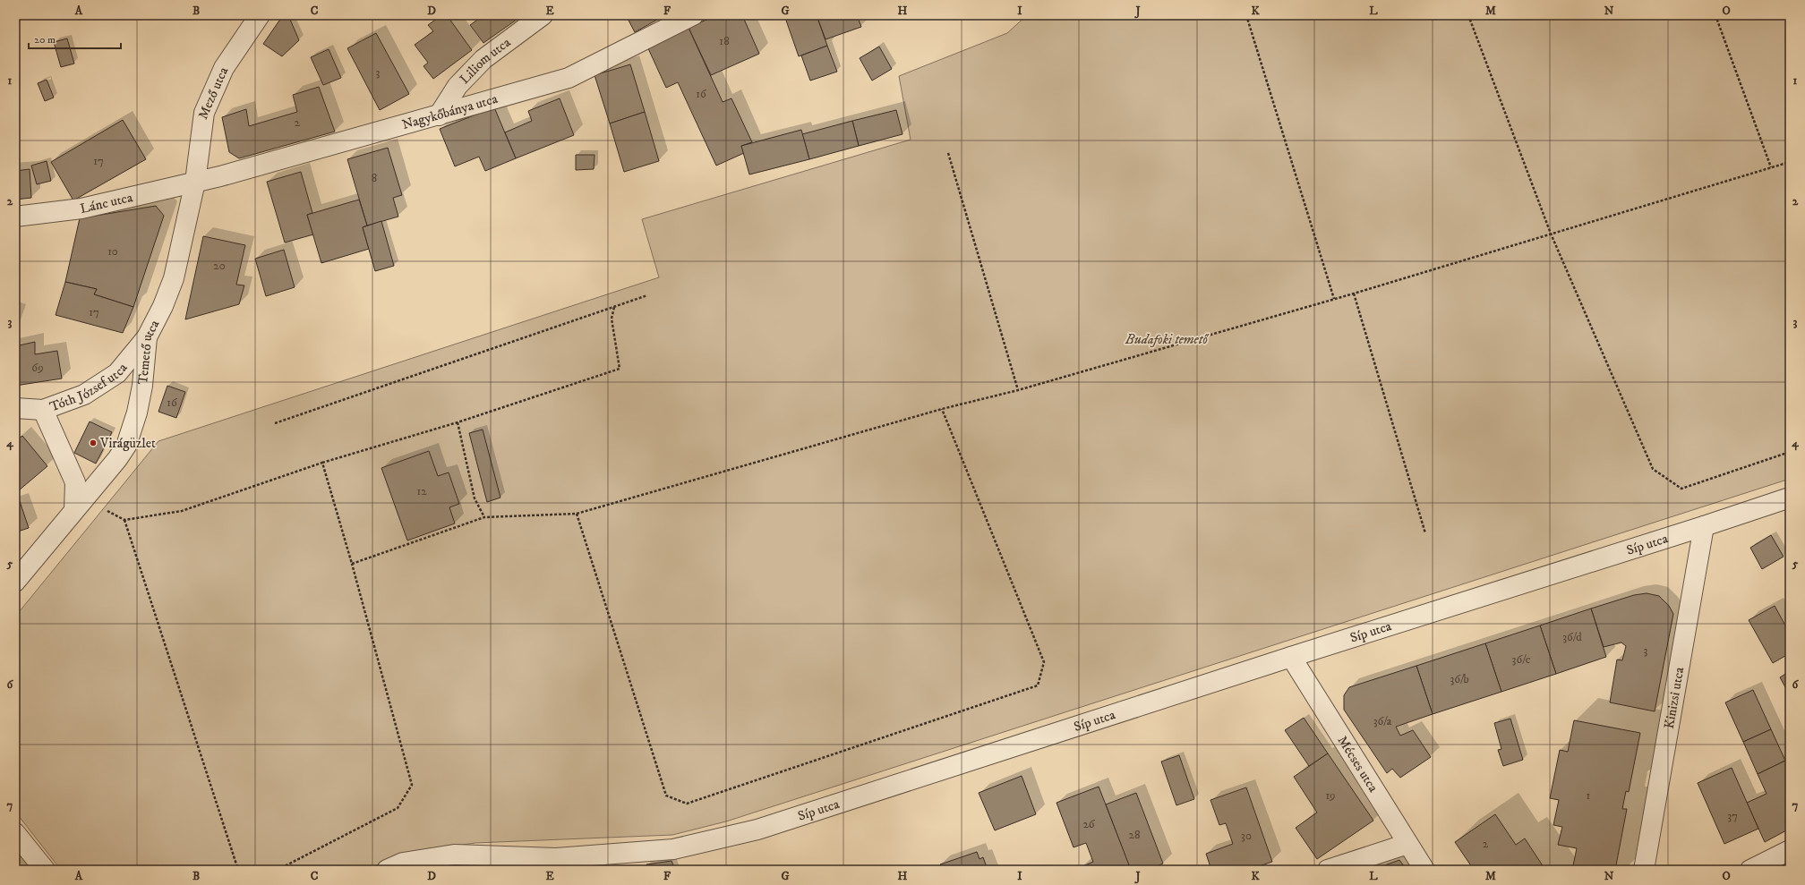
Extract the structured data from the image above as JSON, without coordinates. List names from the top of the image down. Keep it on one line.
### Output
{"streets":{"street":["Liliom utca","Mező utca","Nagykőbánya utca","Lánc utca","Temető utca","Tóth József utca","Síp utca","Kinizsi utca","Mécses utca"]},"crossings":[["Liliom utca","Nagykőbánya utca"],["Mező utca","Nagykőbánya utca"],["Mező utca","Lánc utca"],["Mező utca","Temető utca"],["Nagykőbánya utca","Lánc utca"],["Nagykőbánya utca","Temető utca"],["Lánc utca","Temető utca"],["Temető utca","Tóth József utca"],["Síp utca","Kinizsi utca"],["Síp utca","Mécses utca"]],"parks":["Budafoki temető"],"places":["Virágüzlet"],"house_numbers":["18","3","16","2","17","8","10","20","17","69","16","12","36/d","3","36/c","36/b","36/a","19","1","37","26","28","30","2"],"scale_bar":"20 m","grid":{"columns":["A","B","C","D","E","F","G","H","I","J","K","L","M","N","O"],"rows":["1","2","3","4","5","6","7"]}}
